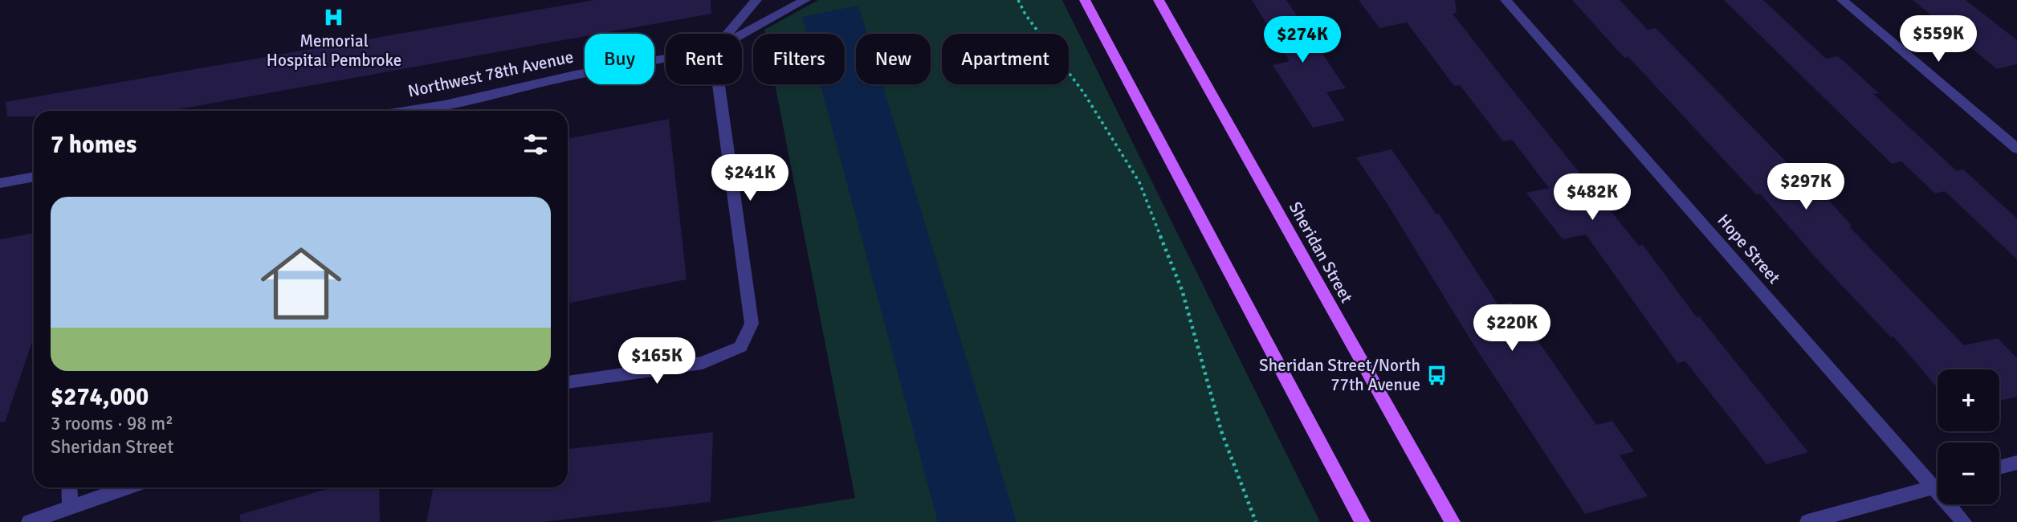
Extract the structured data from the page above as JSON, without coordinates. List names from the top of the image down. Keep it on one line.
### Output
{"streets":{"main road":["Sheridan Street"],"street":["Northwest 78th Avenue","Hope Street"]},"places":{"hospital":["Memorial Hospital Pembroke"],"bus stop":["Sheridan Street/North 77th Avenue"]},"page":{"price":["$559K","$274K","$241K","$297K","$482K","$220K","$165K"],"chip":["Buy","Rent","Filters","New","Apartment"],"heading":"7 homes","list":[{"name":"$274,000","note":"3 rooms · 98 m² · Sheridan Street"}],"map_buttons":["+","−"]}}
